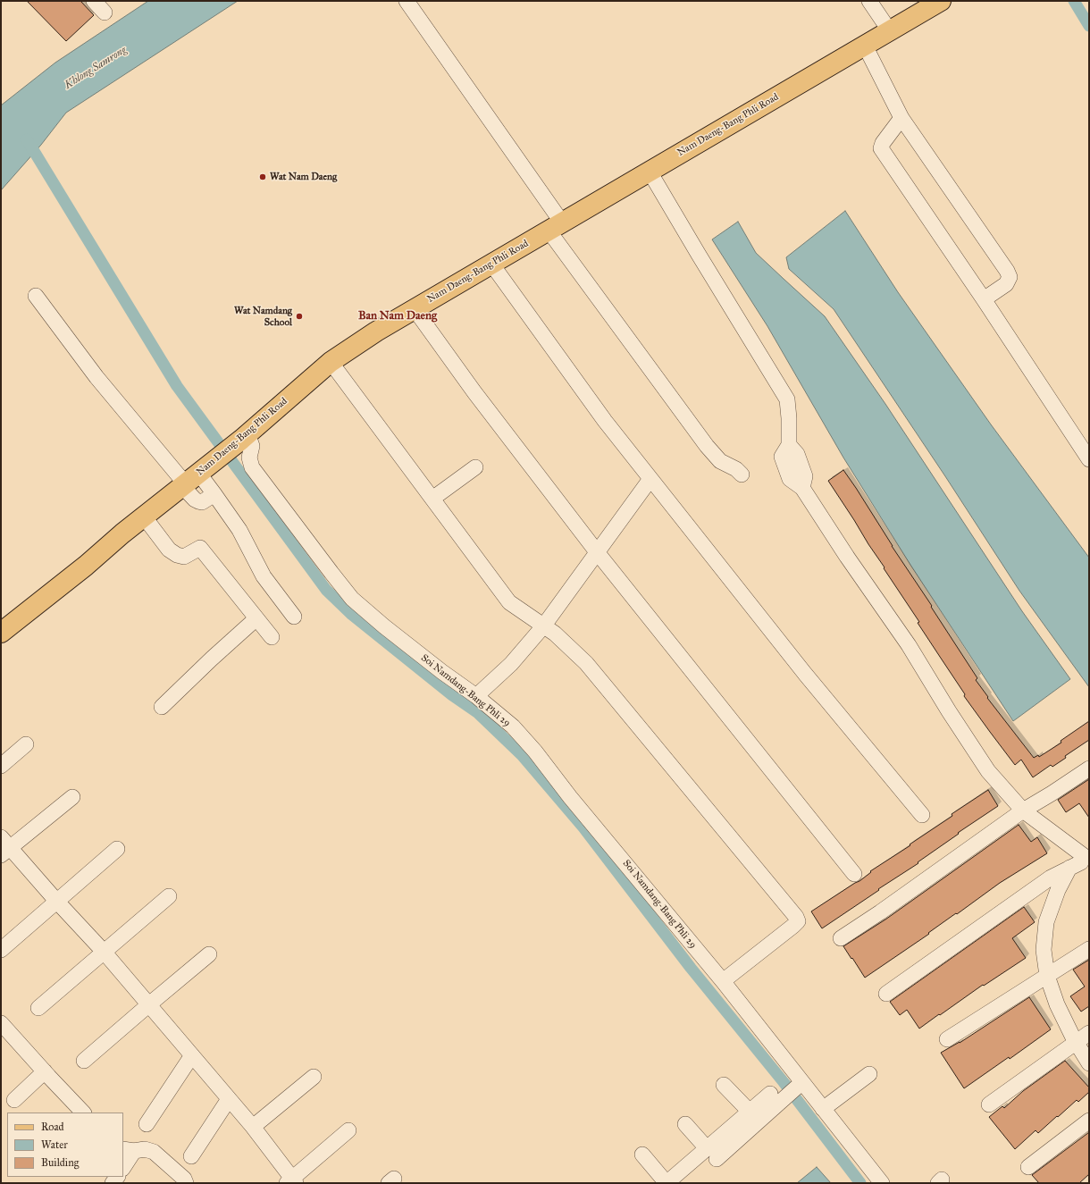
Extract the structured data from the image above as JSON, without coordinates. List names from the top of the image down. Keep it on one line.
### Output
{"streets":{"main road":["Nam Daeng-Bang Phli Road"],"street":["Soi Namdang-Bang Phli 29"]},"crossings":[["Nam Daeng-Bang Phli Road","Soi Namdang-Bang Phli 29"]],"districts":["Ban Nam Daeng"],"water":["Khlong Samrong"],"places":["Wat Nam Daeng","Wat Namdang School"],"legend":["Road","Water","Building"]}
